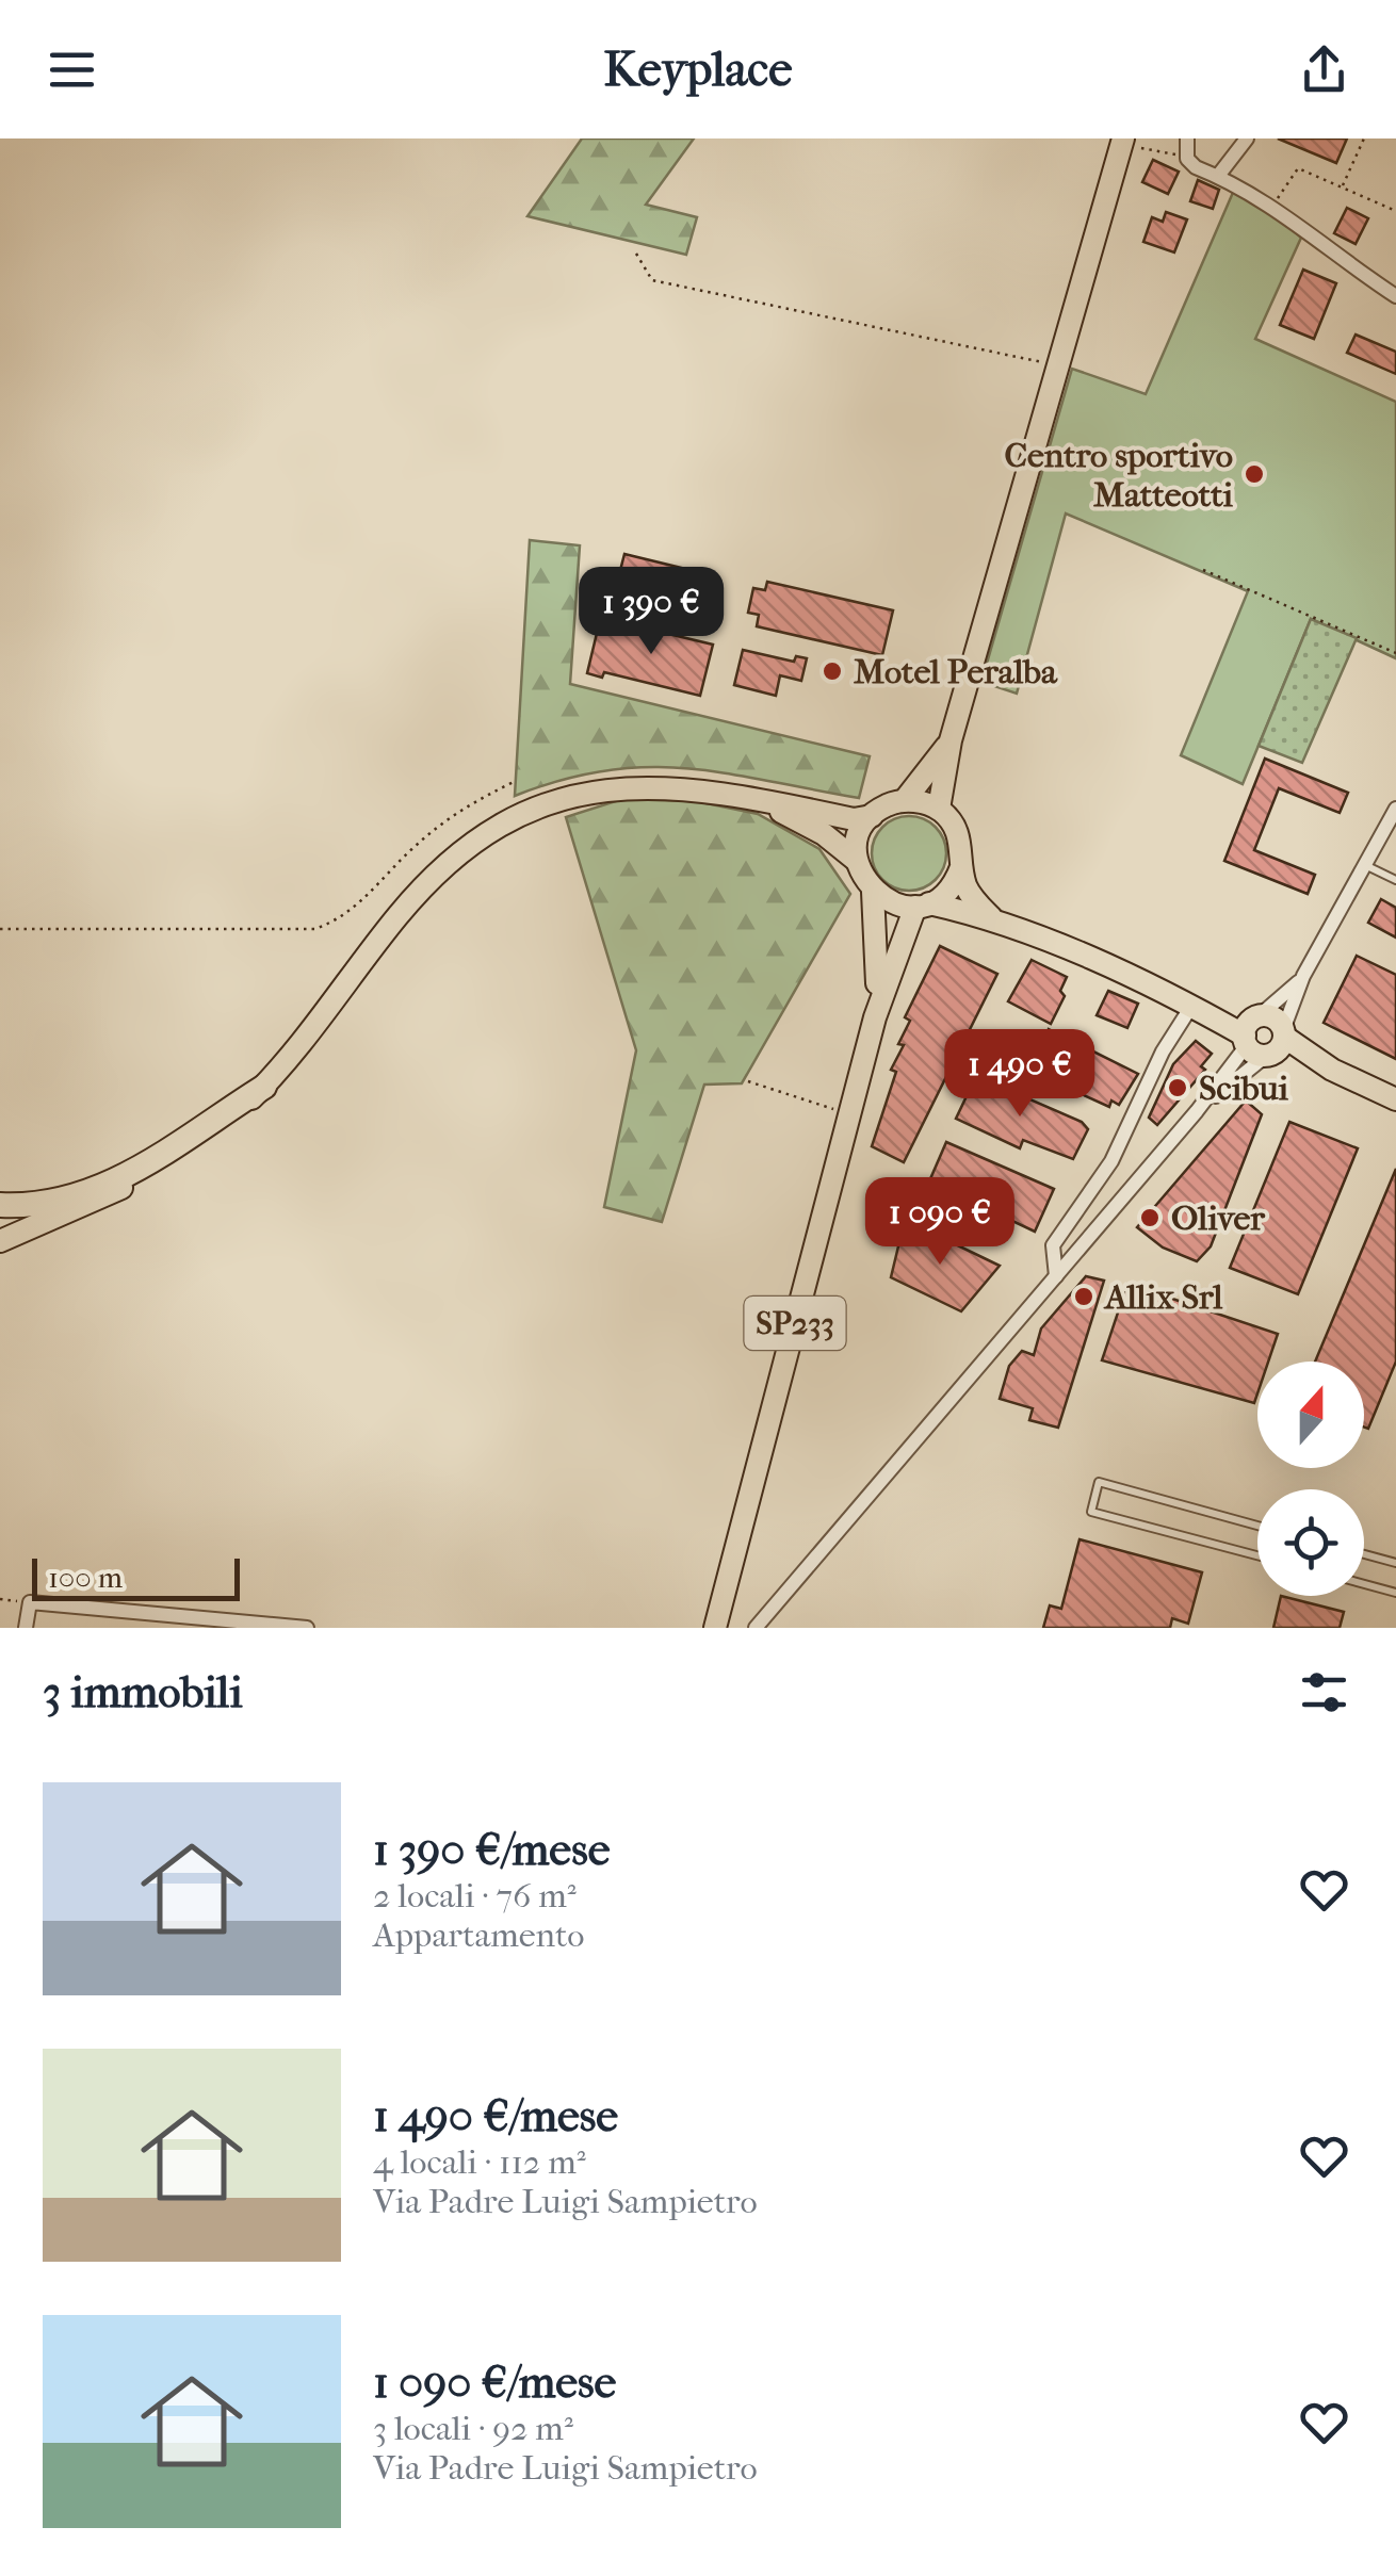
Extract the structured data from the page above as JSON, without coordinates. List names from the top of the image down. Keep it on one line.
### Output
{"streets":{"main road":["SP233"]},"places":["Centro sportivo Matteotti","Motel Peralba","Scibui","Oliver","Allix Srl"],"scale_bar":"100 m","north":"top","page":{"header":"Keyplace","price":["1 390 €","1 490 €","1 090 €"],"scale":"100 m","heading":"3 immobili","list":[{"name":"1 390 €/mese","note":"2 locali · 76 m² · Appartamento"},{"name":"1 490 €/mese","note":"4 locali · 112 m² · Via Padre Luigi Sampietro"},{"name":"1 090 €/mese","note":"3 locali · 92 m² · Via Padre Luigi Sampietro"}]}}
